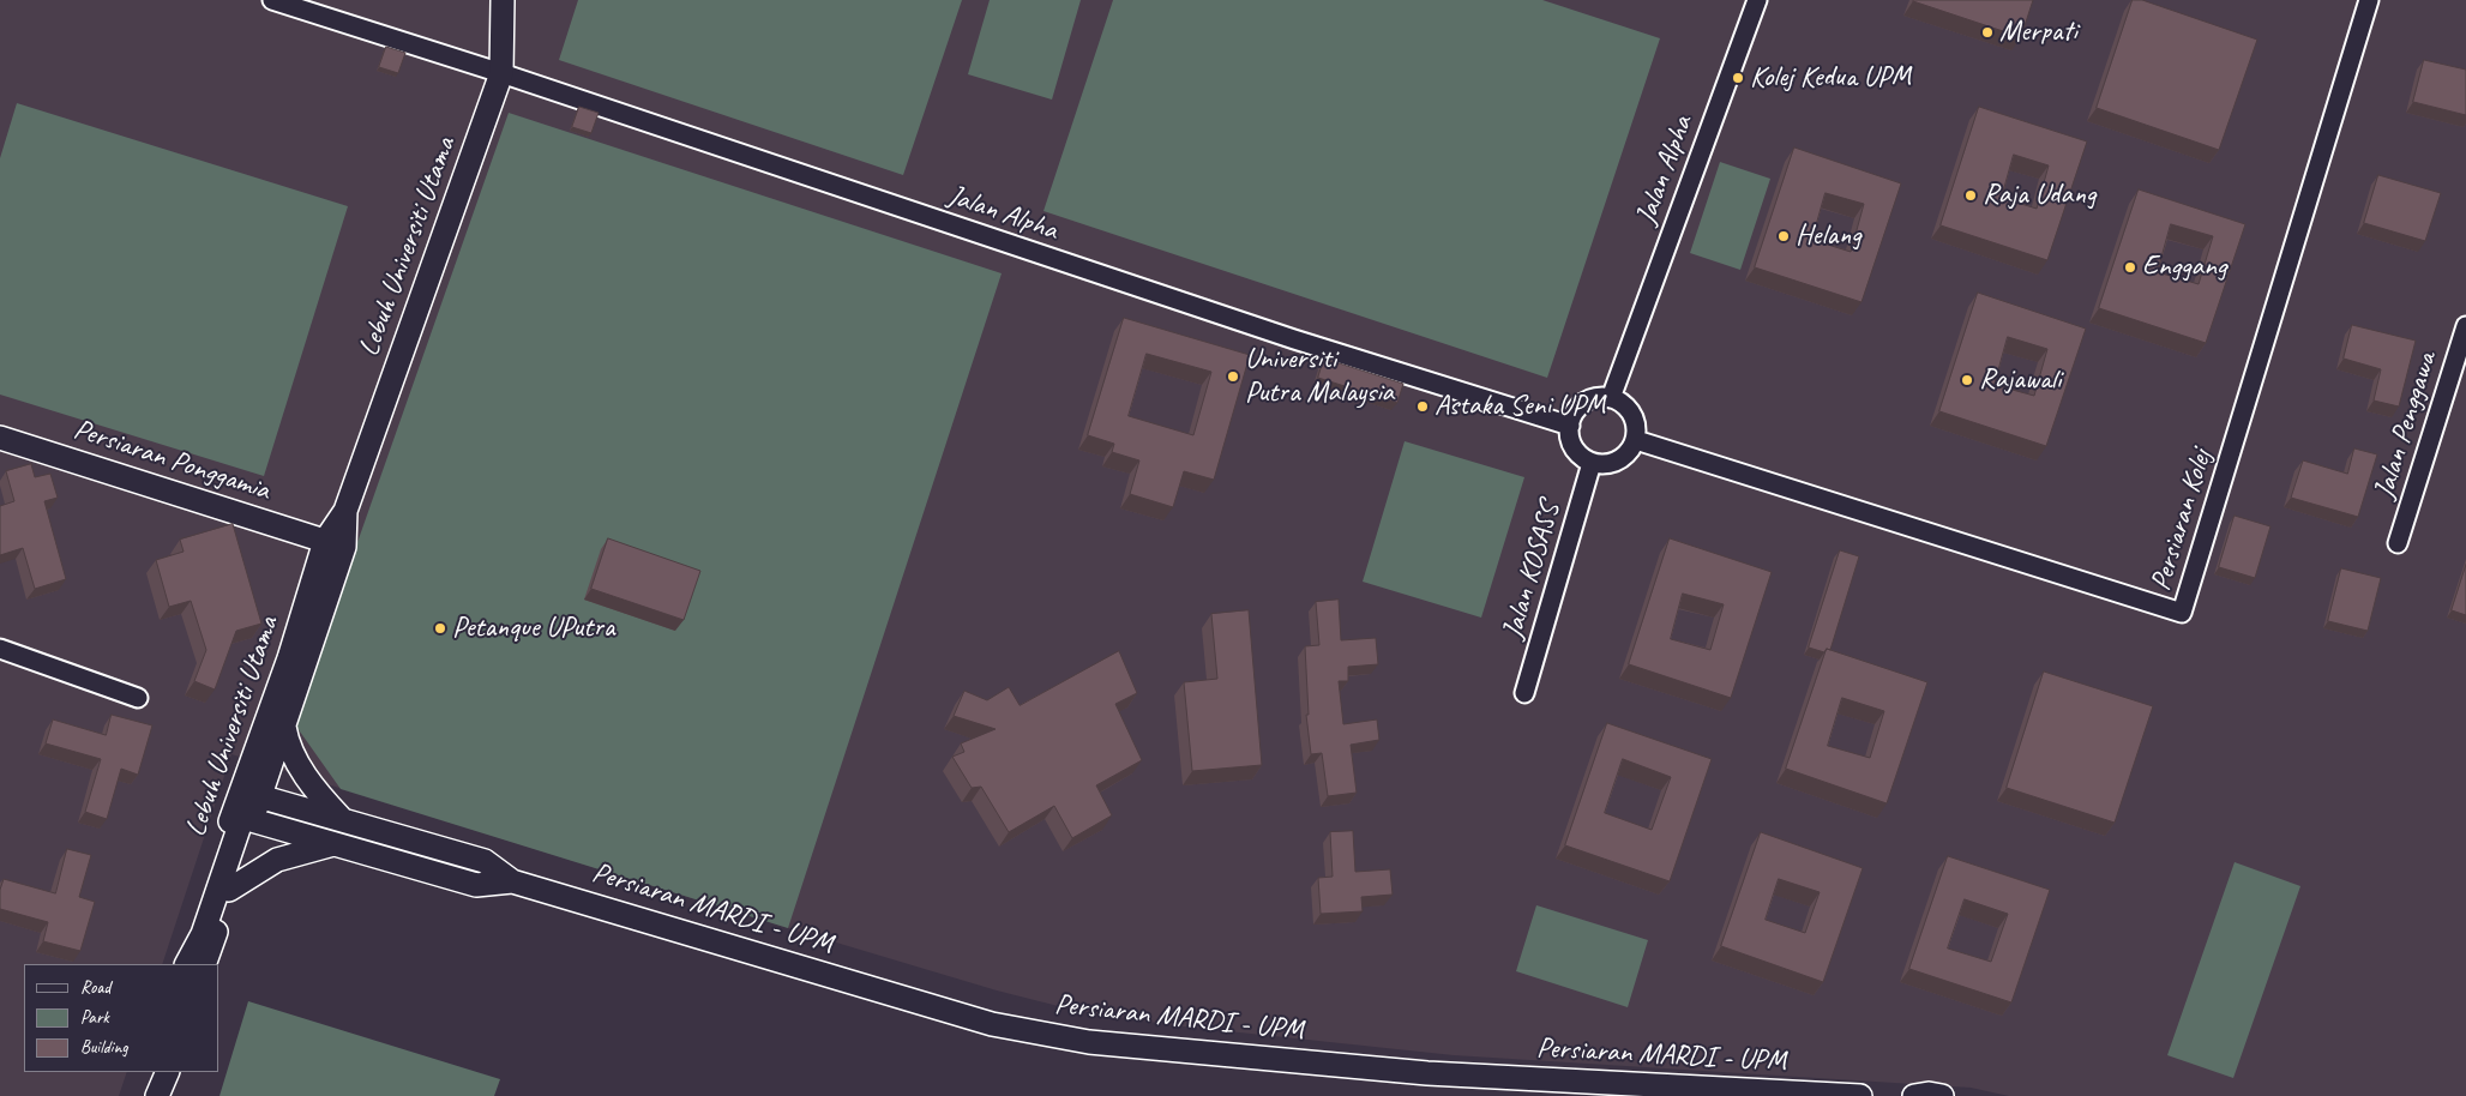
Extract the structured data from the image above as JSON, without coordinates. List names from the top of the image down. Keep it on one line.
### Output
{"streets":{"street":["Jalan Alpha","Lebuh Universiti Utama","Jalan Penggawa","Persiaran Ponggamia","Persiaran Kolej","Jalan KOSASS","Persiaran MARDI - UPM"]},"crossings":[["Jalan Alpha","Lebuh Universiti Utama"],["Jalan Alpha","Persiaran Kolej"],["Jalan Alpha","Jalan KOSASS"],["Lebuh Universiti Utama","Persiaran Ponggamia"],["Persiaran Kolej","Jalan KOSASS"]],"places":["Merpati","Kolej Kedua UPM","Raja Udang","Helang","Enggang","Universiti Putra Malaysia","Rajawali","Astaka Seni UPM","Petanque UPutra"],"legend":["Road","Park","Building"]}
